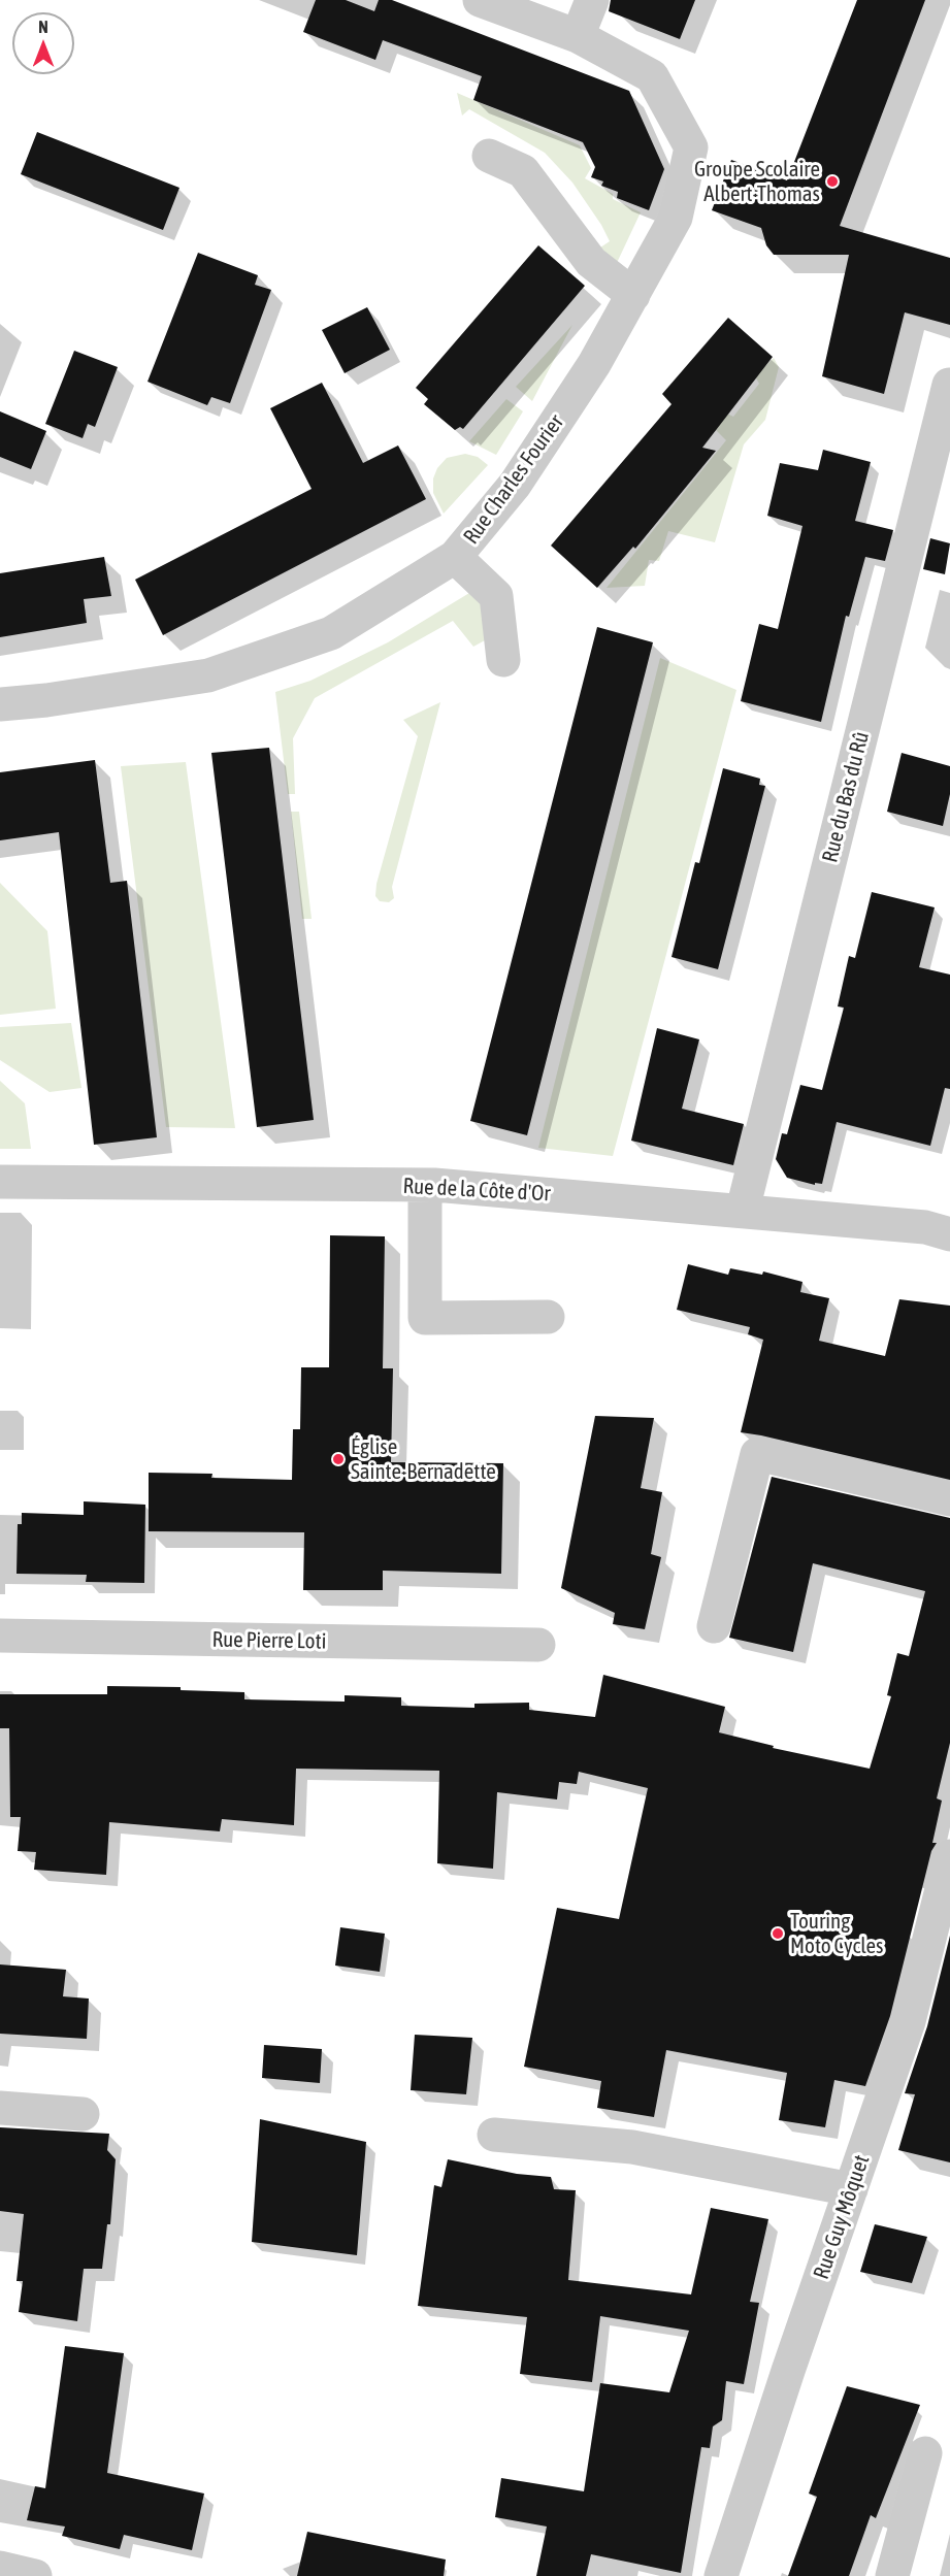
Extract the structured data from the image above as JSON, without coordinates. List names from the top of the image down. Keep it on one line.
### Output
{"streets":{"street":["Rue Charles Fourier","Rue du Bas du Rû","Rue de la Côte d'Or","Rue Pierre Loti","Rue Guy Môquet"]},"crossings":[["Rue du Bas du Rû","Rue de la Côte d'Or"]],"places":["Groupe Scolaire Albert-Thomas","Église Sainte-Bernadette","Touring Moto Cycles"],"north":"top"}
